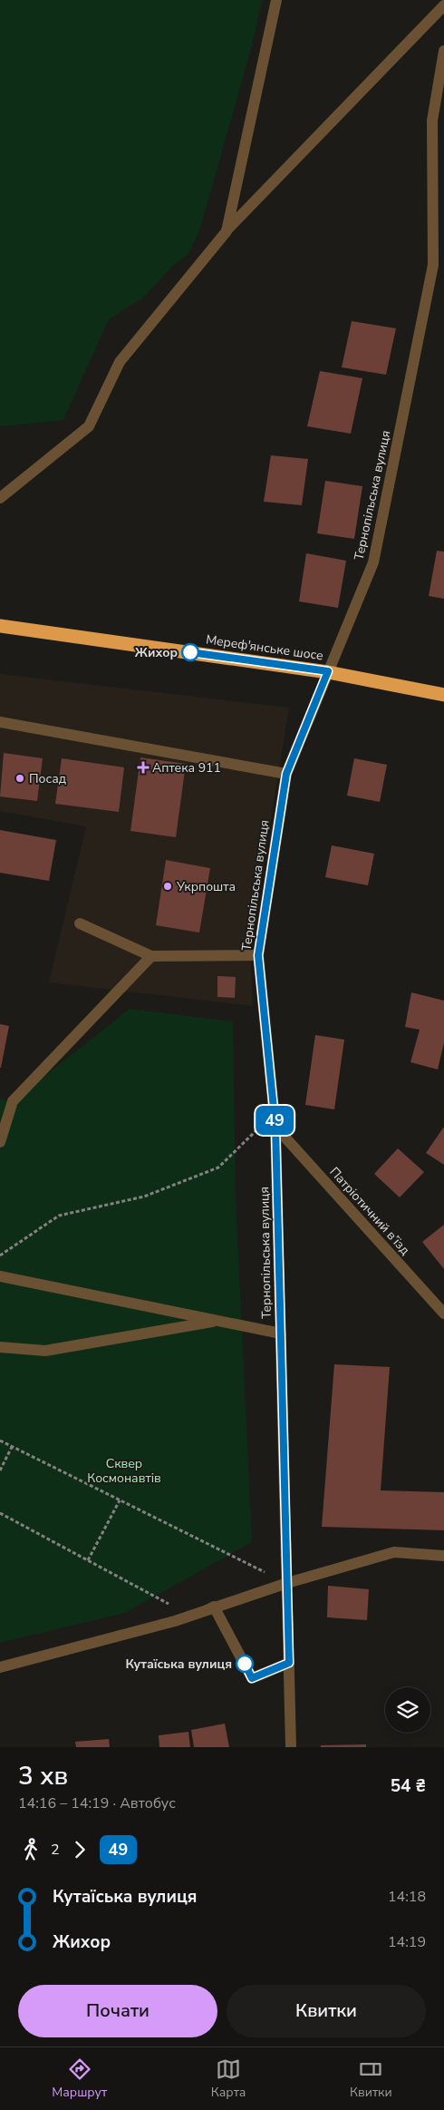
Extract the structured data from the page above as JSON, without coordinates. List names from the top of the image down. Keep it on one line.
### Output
{"streets":{"highway":["Мереф'янське шосе"],"street":["Тернопільська вулиця","Патріотичний в’їзд"]},"crossings":[["Тернопільська вулиця","Мереф'янське шосе"],["Тернопільська вулиця","Патріотичний в’їзд"]],"parks":["Сквер Космонавтів"],"places":{"other":["Жихор","Посад","Укрпошта","Кутаїська вулиця"],"health":["Аптека 911"]},"lines":["bus line 49"],"page":{"on_map":"49","heading":["3 хв","14:16 – 14:19 · Автобус","54 ₴"],"legs":["2","49"],"list":[{"name":"Кутаїська вулиця","value":"14:18"},{"name":"Жихор","value":"14:19"}],"buttons":["Почати","Квитки"],"tabs":["Маршрут","Карта","Квитки"]}}
